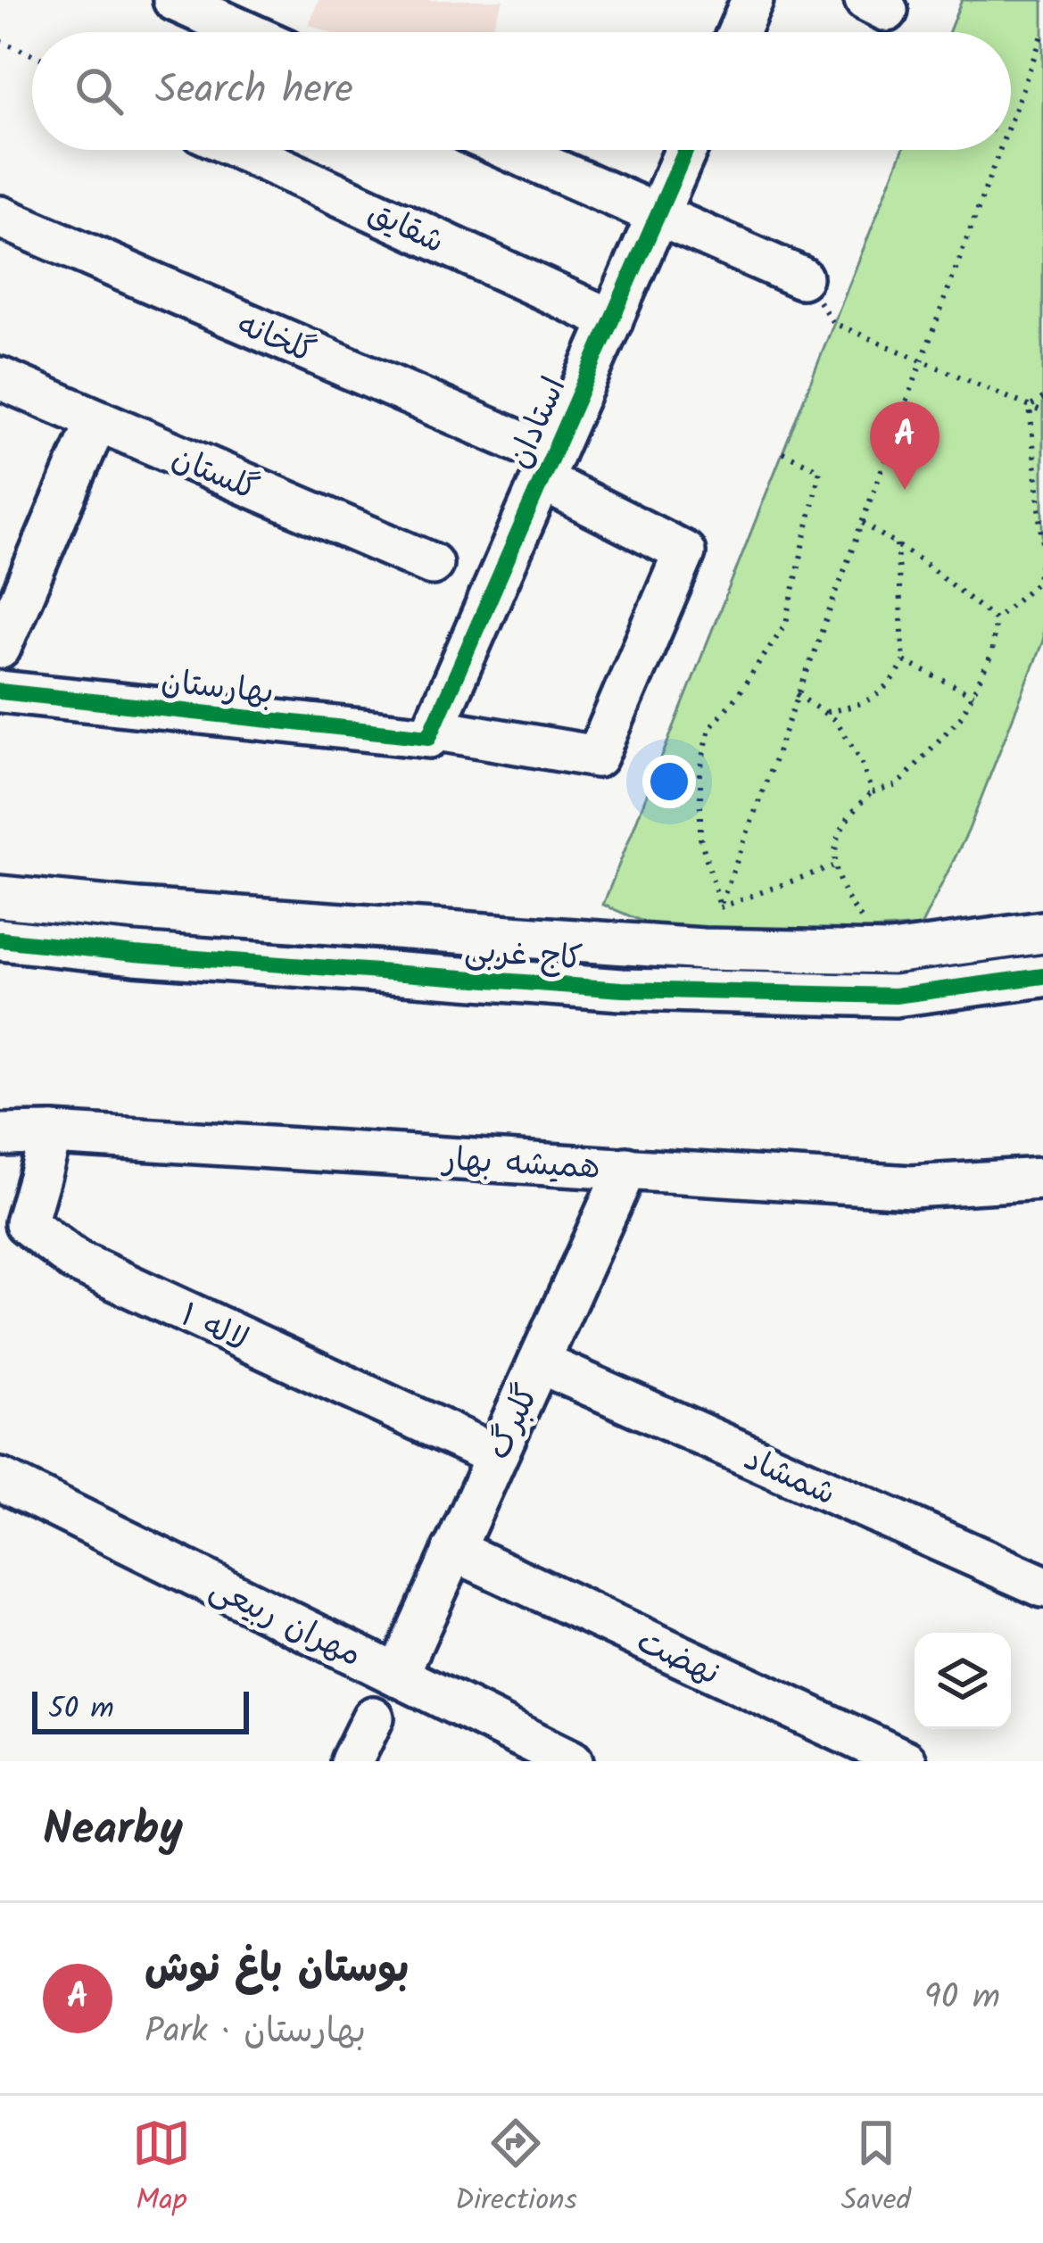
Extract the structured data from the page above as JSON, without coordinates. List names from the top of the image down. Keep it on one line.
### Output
{"streets":{"street":["شقایق","گلخانه","استادان","گلستان","بهارستان","کاج غربی","همیشه بهار","لاله ۱","گلبرگ","شمشاد","مهران ربیعی","نهضت"]},"crossings":[["شقایق","استادان"],["گلخانه","استادان"],["گلخانه","بهارستان"],["استادان","بهارستان"],["همیشه بهار","لاله ۱"],["همیشه بهار","گلبرگ"],["لاله ۱","گلبرگ"],["گلبرگ","شمشاد"],["گلبرگ","مهران ربیعی"],["گلبرگ","نهضت"]],"scale_bar":"50 m","page":{"search":"Search here","pins":"A","scale":"50 m","heading":"Nearby","list":[{"mark":"A","name":"بوستان باغ نوش","note":"Park · بهارستان","value":"90 m"}],"nav":["Map","Directions","Saved"]}}
